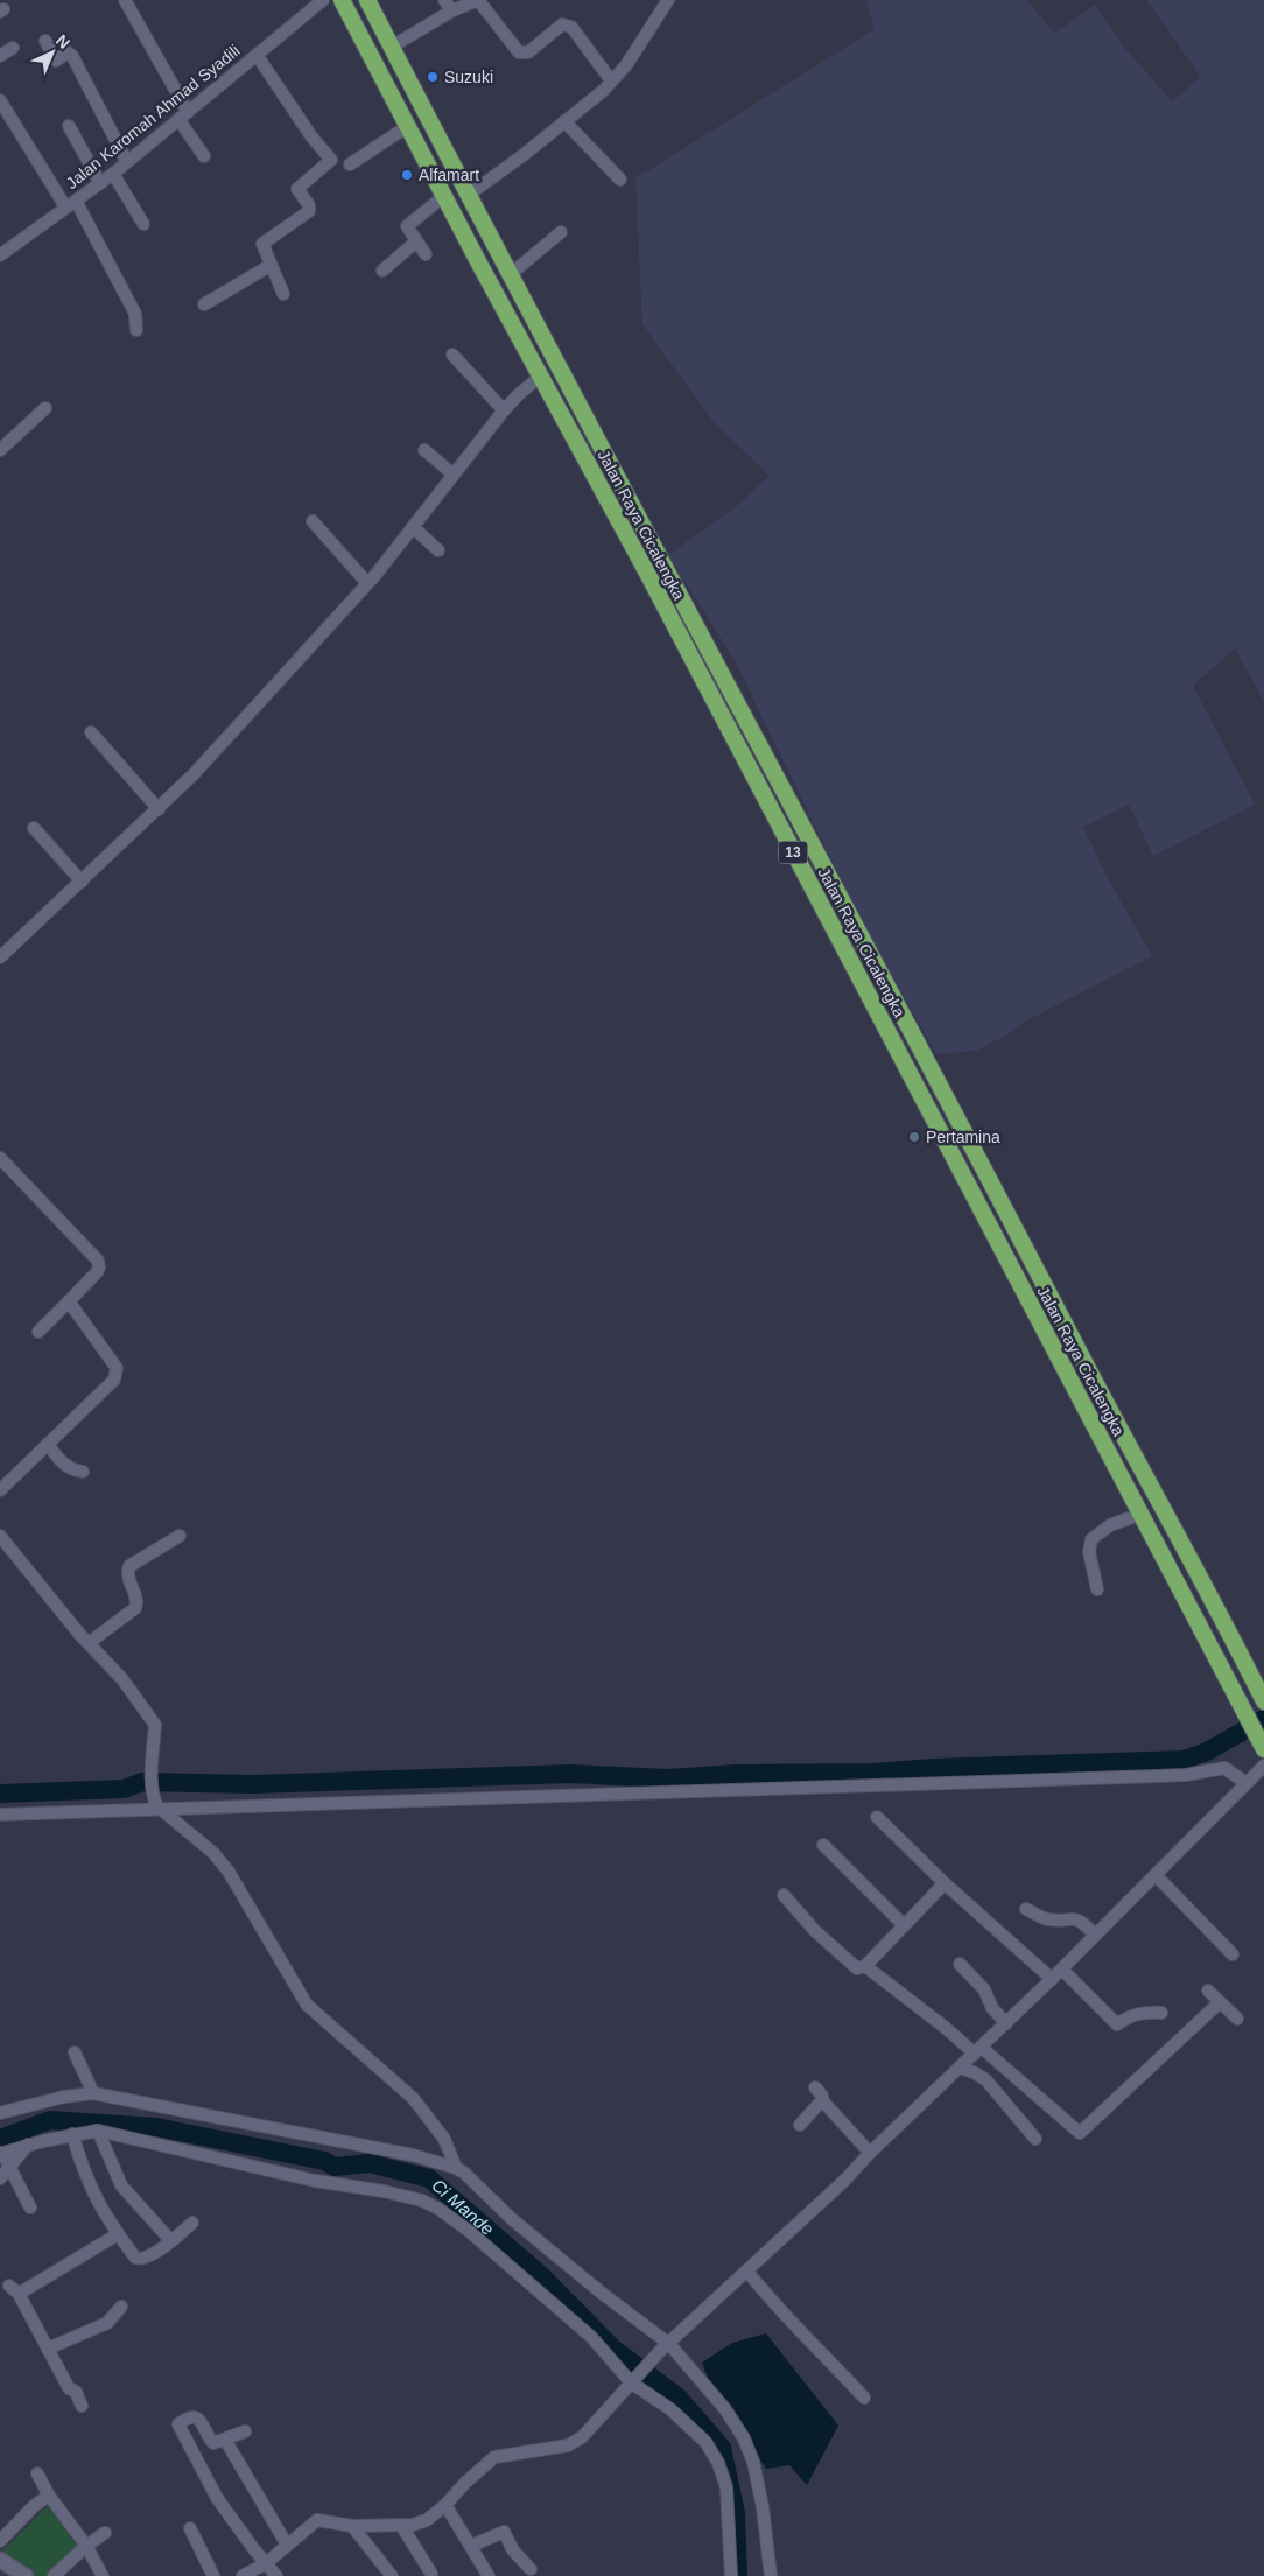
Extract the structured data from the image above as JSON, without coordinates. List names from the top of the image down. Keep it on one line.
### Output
{"streets":{"highway":["Jalan Raya Cicalengka","13"],"street":["Jalan Karomah Ahmad Syadili"]},"water":["Ci Mande"],"places":["Suzuki","Alfamart","Pertamina"],"north":"top right"}
